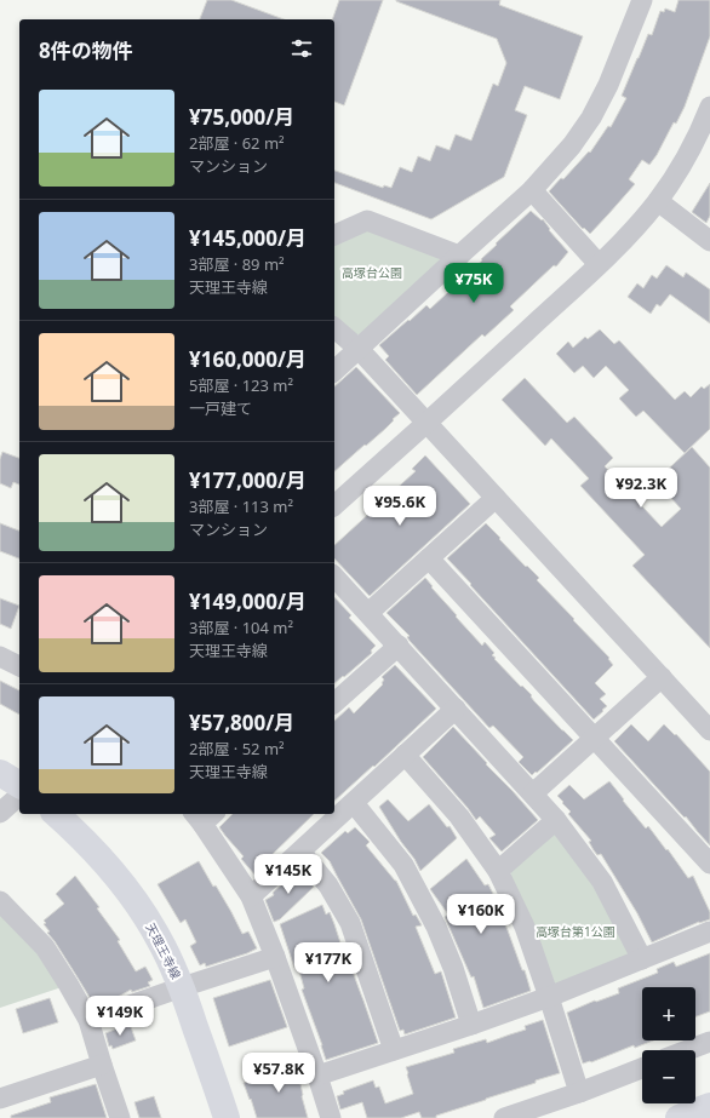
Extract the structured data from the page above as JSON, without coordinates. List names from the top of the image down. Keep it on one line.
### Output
{"streets":{"main road":["天理王寺線"]},"parks":["高塚台公園","高塚台第1公園"],"page":{"heading":"8件の物件","list":[{"name":"¥75,000/月","note":"2部屋 · 62 m² · マンション"},{"name":"¥145,000/月","note":"3部屋 · 89 m² · 天理王寺線"},{"name":"¥160,000/月","note":"5部屋 · 123 m² · 一戸建て"},{"name":"¥177,000/月","note":"3部屋 · 113 m² · マンション"},{"name":"¥149,000/月","note":"3部屋 · 104 m² · 天理王寺線"},{"name":"¥57,800/月","note":"2部屋 · 52 m² · 天理王寺線"}],"price":["¥75K","¥92.3K","¥95.6K","¥145K","¥160K","¥177K","¥149K","¥57.8K"],"map_buttons":["+","−"]}}
